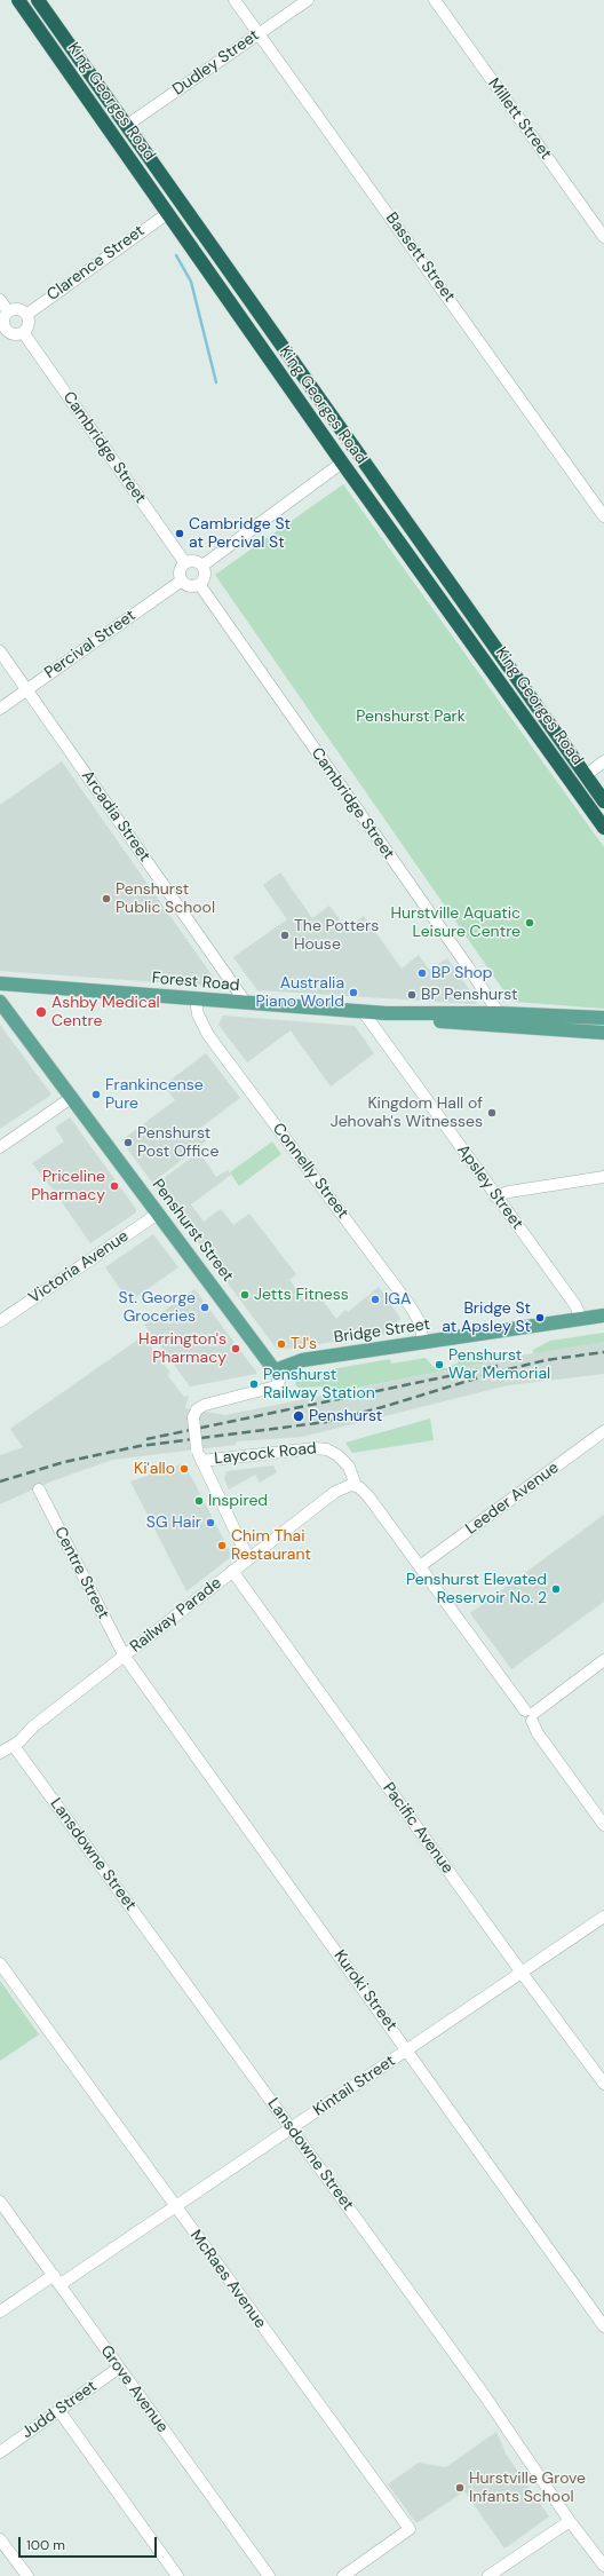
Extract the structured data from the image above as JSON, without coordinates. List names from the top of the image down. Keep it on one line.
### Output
{"streets":{"highway":["King Georges Road"],"main road":["Forest Road","Penshurst Street","Bridge Street"],"street":["Dudley Street","Millett Street","Bassett Street","Clarence Street","Cambridge Street","Percival Street","Arcadia Street","Connelly Street","Apsley Street","Victoria Avenue","Laycock Road","Leeder Avenue","Centre Street","Railway Parade","Pacific Avenue","Lansdowne Street","Kuroki Street","Kintail Street","McRaes Avenue","Grove Avenue","Judd Street"]},"crossings":[["Dudley Street","King Georges Road"],["Dudley Street","Bassett Street"],["King Georges Road","Clarence Street"],["Clarence Street","Cambridge Street"],["Cambridge Street","Percival Street"],["Cambridge Street","Forest Road"],["Percival Street","Arcadia Street"],["Arcadia Street","Forest Road"],["Forest Road","Connelly Street"],["Forest Road","Apsley Street"],["Connelly Street","Bridge Street"],["Apsley Street","Bridge Street"],["Penshurst Street","Victoria Avenue"],["Penshurst Street","Bridge Street"],["Laycock Road","Leeder Avenue"],["Laycock Road","Railway Parade"],["Centre Street","Railway Parade"],["Centre Street","Kuroki Street"],["Railway Parade","Pacific Avenue"],["Railway Parade","Lansdowne Street"],["Railway Parade","Kuroki Street"],["Pacific Avenue","Kintail Street"],["Lansdowne Street","Kintail Street"],["Kuroki Street","Kintail Street"],["Kintail Street","McRaes Avenue"],["Kintail Street","Grove Avenue"],["Grove Avenue","Judd Street"]],"parks":["Penshurst Park"],"places":["Cambridge St at Percival St","Penshurst Public School","Hurstville Aquatic Leisure Centre","The Potters House","BP Shop","Australia Piano World","BP Penshurst","Ashby Medical Centre","Frankincense Pure","Kingdom Hall of Jehovah's Witnesses","Penshurst Post Office","Priceline Pharmacy","Jetts Fitness","IGA","St. George Groceries","Bridge St at Apsley St","TJ's","Harrington's Pharmacy","Penshurst War Memorial","Penshurst Railway Station","Penshurst","Ki'allo","Inspired","SG Hair","Chim Thai Restaurant","Penshurst Elevated Reservoir No. 2","Hurstville Grove Infants School"],"scale_bar":"100 m"}
